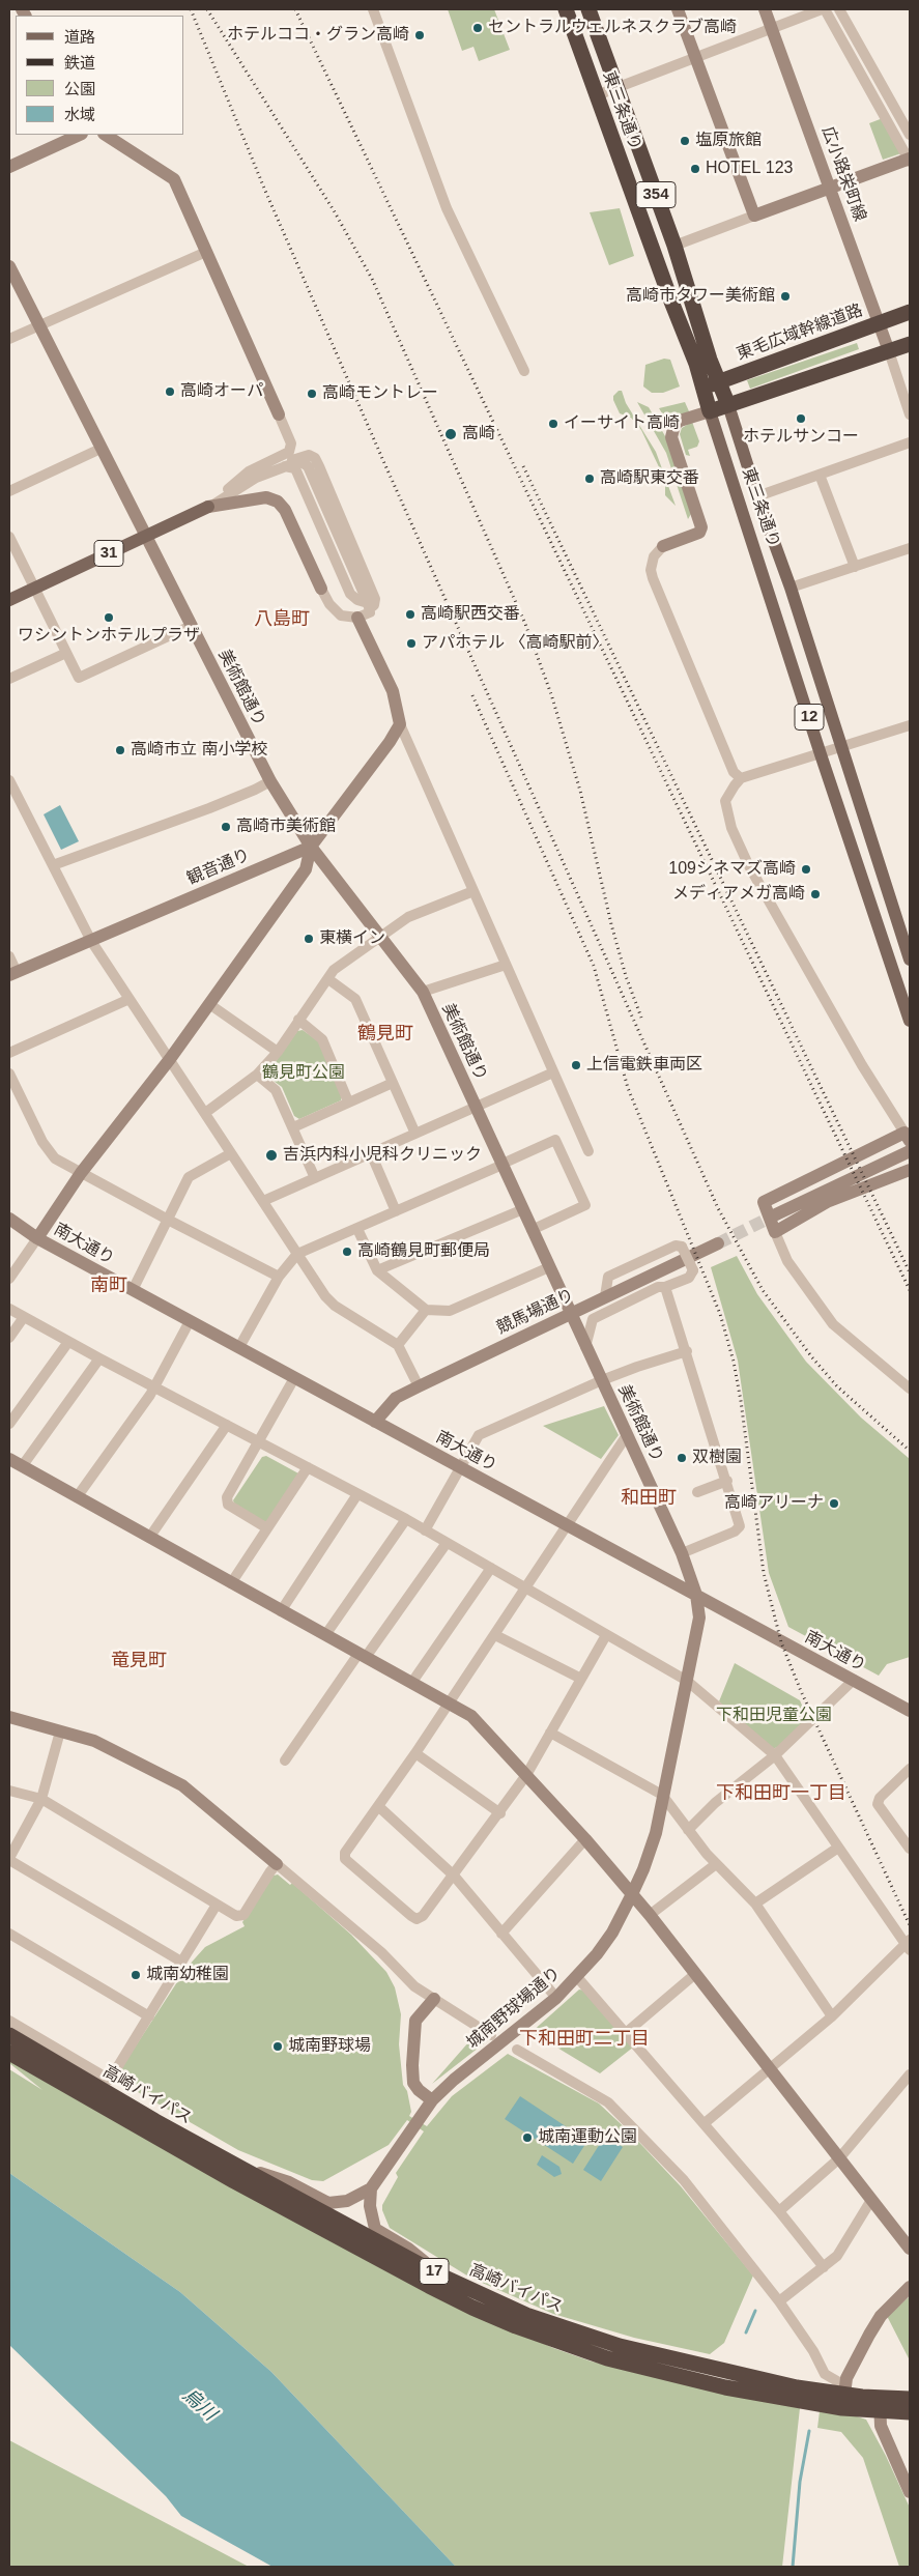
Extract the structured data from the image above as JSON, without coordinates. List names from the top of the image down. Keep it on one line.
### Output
{"streets":{"highway":["東三条通り","354","東毛広域幹線道路","高崎バイパス","17"],"main road":["31","12"],"street":["広小路栄町線","美術館通り","観音通り","南大通り","競馬場通り","城南野球場通り"]},"crossings":[["東三条通り","東毛広域幹線道路"],["広小路栄町線","東毛広域幹線道路"],["31","美術館通り"],["美術館通り","観音通り"],["美術館通り","南大通り"],["美術館通り","競馬場通り"],["美術館通り","城南野球場通り"],["南大通り","競馬場通り"],["南大通り","城南野球場通り"]],"districts":["八島町","鶴見町","南町","和田町","竜見町","下和田町一丁目","下和田町二丁目"],"water":["烏川"],"parks":["鶴見町公園","下和田児童公園"],"places":["セントラルウェルネスクラブ高崎","ホテルココ・グラン高崎","塩原旅館","HOTEL 123","高崎市タワー美術館","高崎オーパ","高崎モントレー","ホテルサンコー","イーサイト高崎","高崎","高崎駅東交番","高崎駅西交番","ワシントンホテルプラザ","アパホテル 〈高崎駅前〉","高崎市立 南小学校","高崎市美術館","109シネマズ高崎","メディアメガ高崎","東横イン","上信電鉄車両区","吉浜内科小児科クリニック","高崎鶴見町郵便局","双樹園","高崎アリーナ","城南幼稚園","城南野球場","城南運動公園"],"legend":["道路","鉄道","公園","水域"]}
